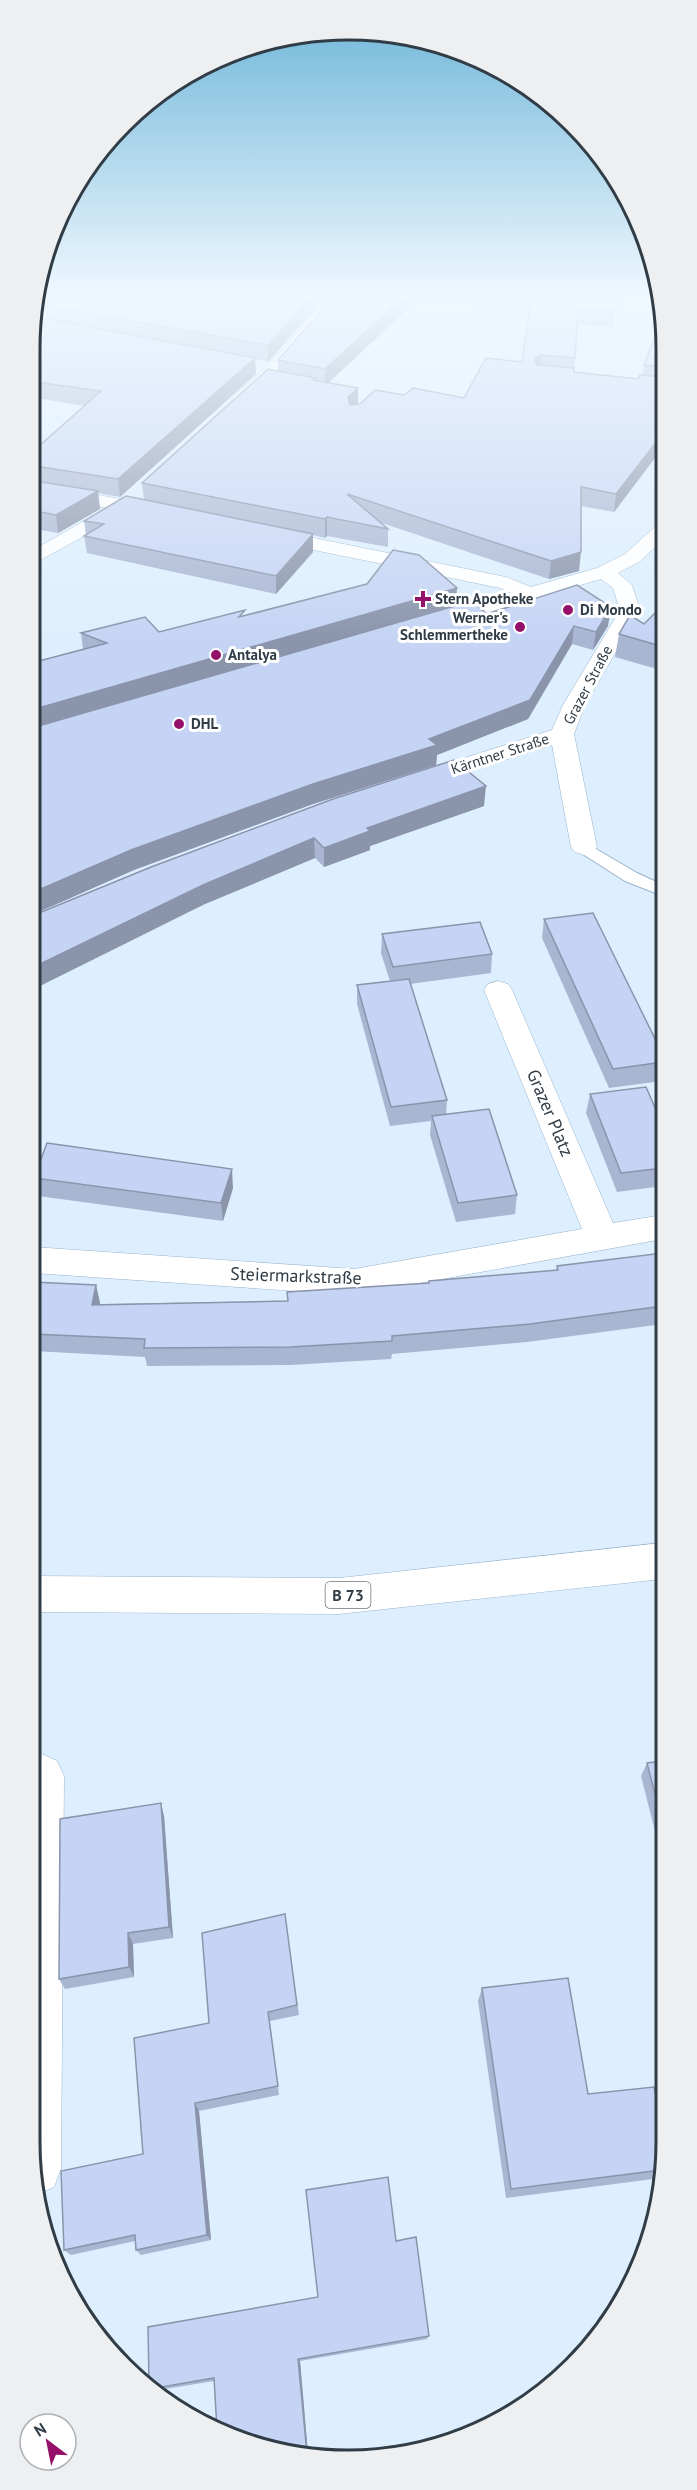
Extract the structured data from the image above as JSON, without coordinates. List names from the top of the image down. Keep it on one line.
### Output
{"streets":{"street":["Grazer Straße","Kärntner Straße","Grazer Platz","Steiermarkstraße","B 73"]},"crossings":[["Grazer Straße","Kärntner Straße"],["Grazer Platz","Steiermarkstraße"]],"places":{"health":["Stern Apotheke"],"other":["Di Mondo","Werner's Schlemmertheke","Antalya","DHL"]},"north":"top left"}
